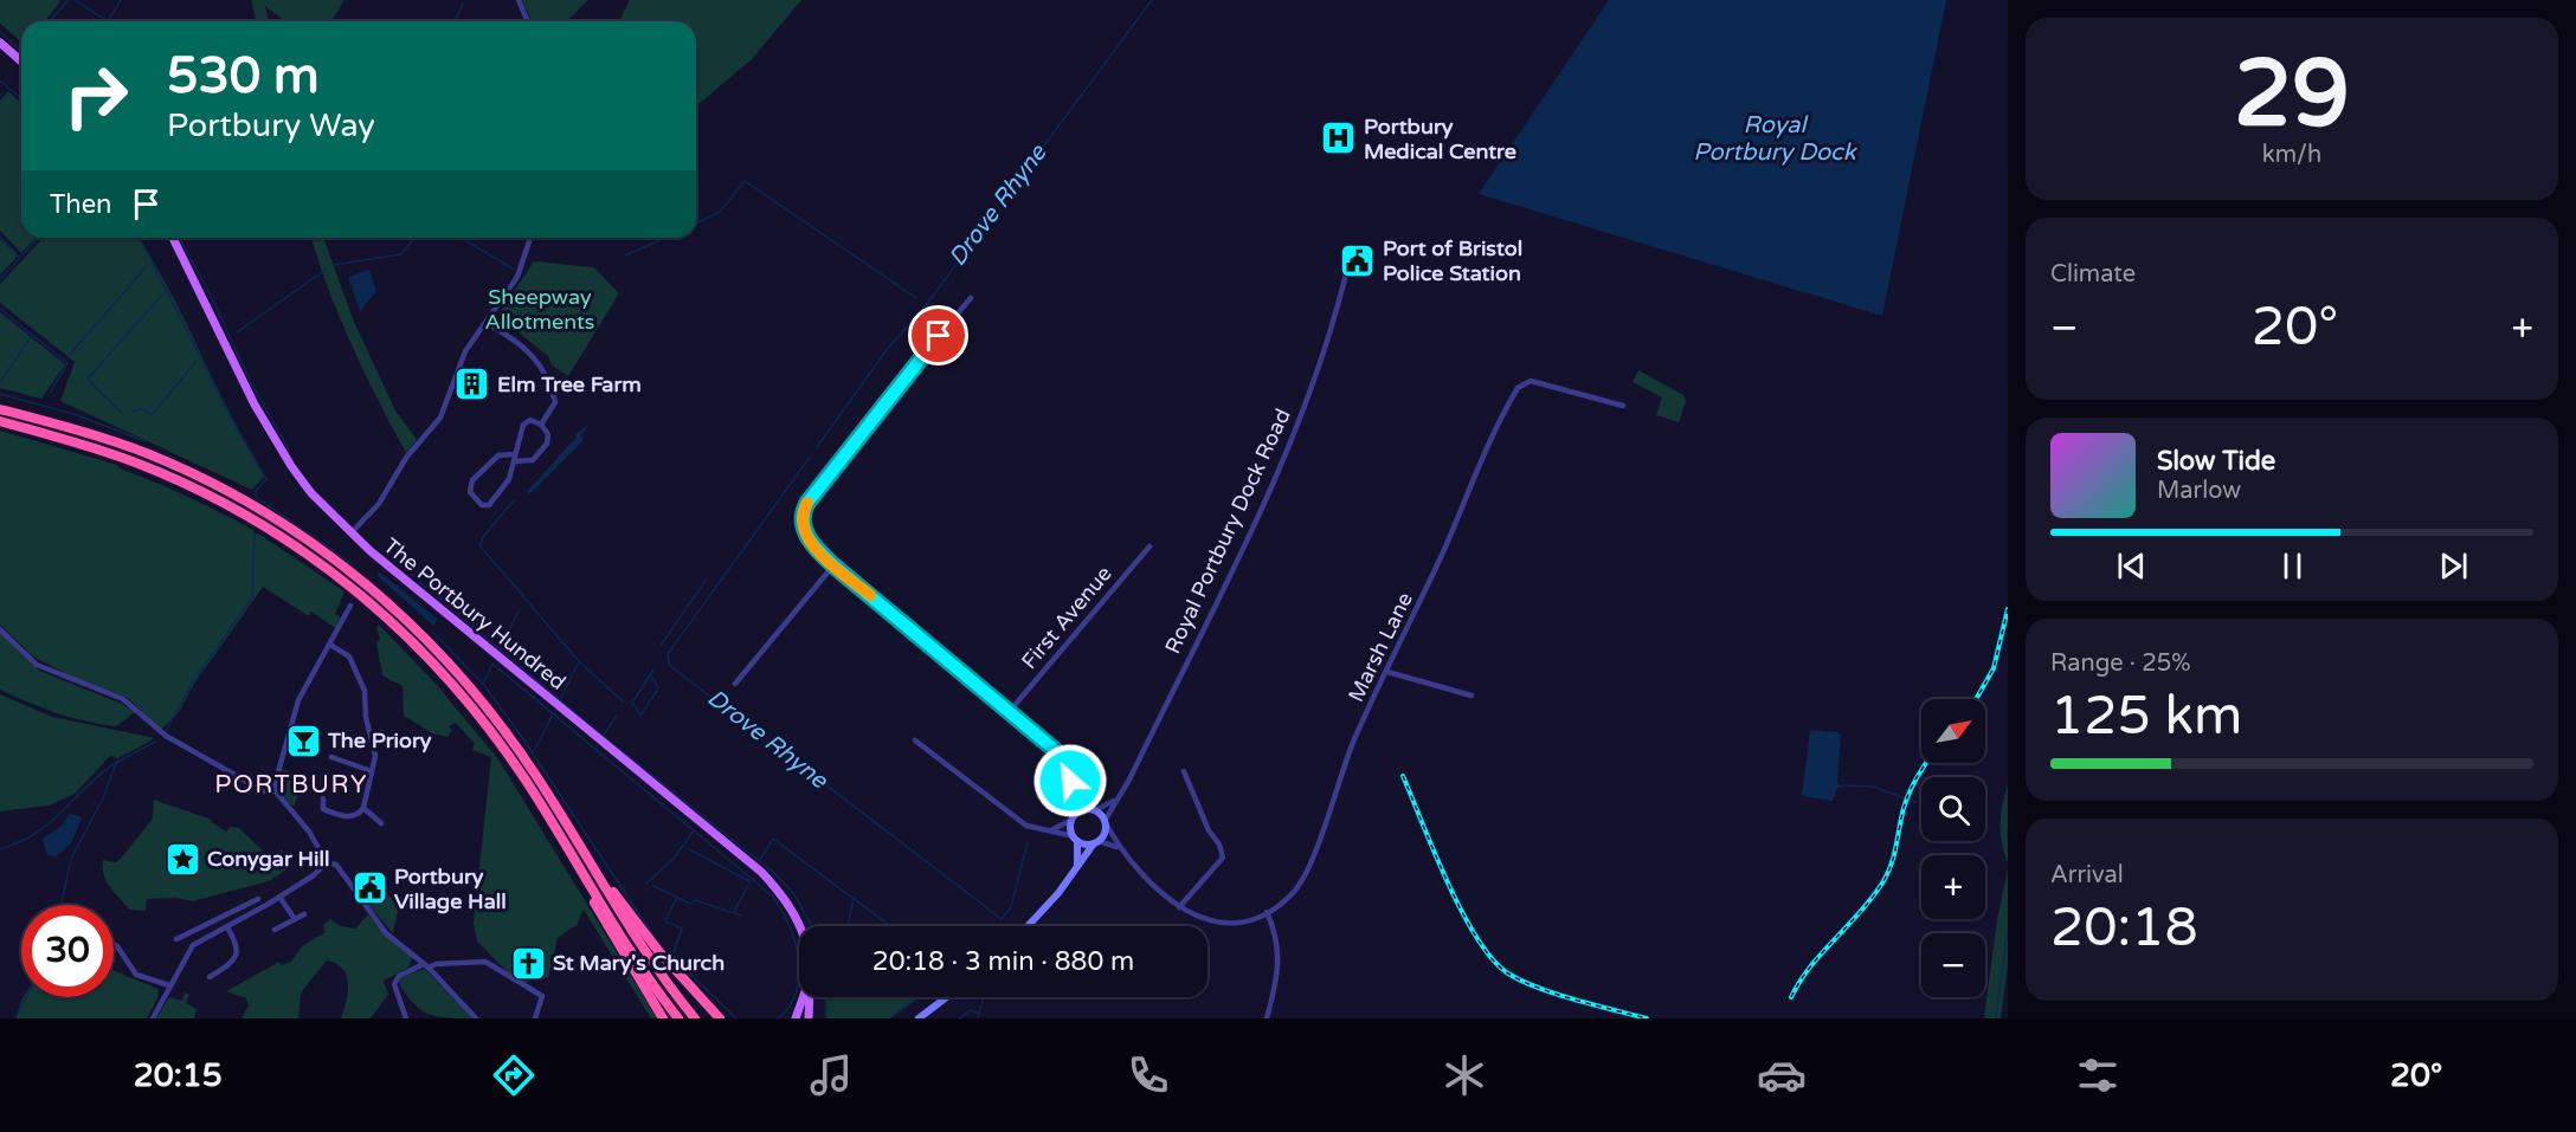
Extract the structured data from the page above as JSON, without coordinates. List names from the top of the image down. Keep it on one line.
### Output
{"streets":{"main road":["The Portbury Hundred"],"street":["Royal Portbury Dock Road","First Avenue","Marsh Lane"]},"districts":["PORTBURY"],"water":["Royal Portbury Dock","Drove Rhyne"],"parks":["Sheepway Allotments"],"places":{"hospital":["Portbury Medical Centre"],"public building":["Port of Bristol Police Station","Portbury Village Hall"],"building":["Elm Tree Farm"],"bar":["The Priory"],"place":["Conygar Hill"],"church":["St Mary's Church"]},"north":"top right","page":{"tile":[["29","km/h"],"Climate",["Range · 25%","125 km"],["Arrival","20:18"]],"turn":["530 m","Portbury Way"],"then":"Then","heat":["−","20°","+"],"song":["Slow Tide","Marlow"],"map_buttons":["+","−"],"limit":"30","trip":"20:18 · 3 min · 880 m","tabs":["20:15","20°"]}}
